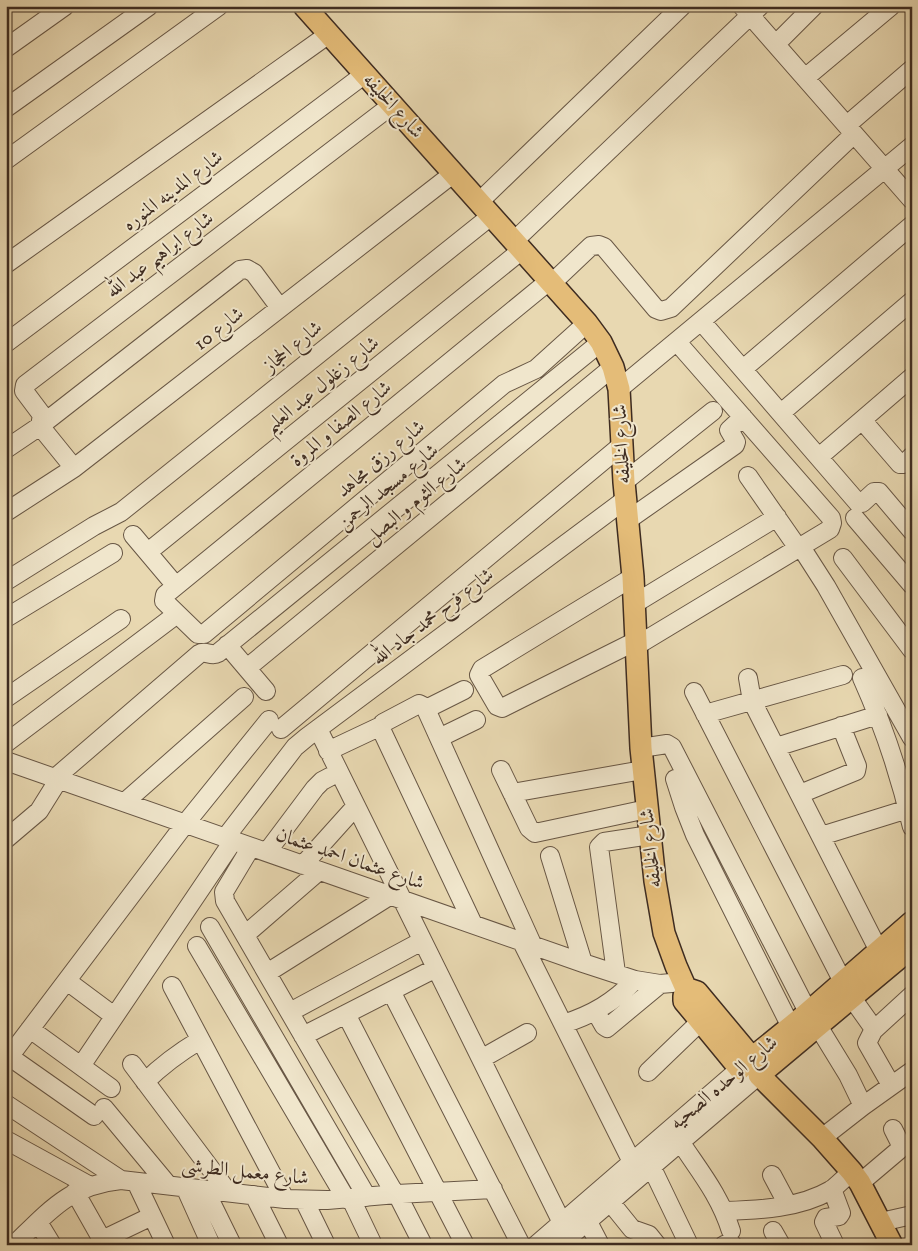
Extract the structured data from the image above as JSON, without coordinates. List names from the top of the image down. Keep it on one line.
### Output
{"streets":{"main road":["شارع الخليفه","شارع الوحده الصحيه"],"street":["شارع المدينه المنوره","شارع ابراهيم عبد الله","شارع 10","شارع الحجاز","شارع زغلول عبد العليم","شارع الصفا و المروة","شارع رزق مجاهد","شارع مسجد الرحمن","شارع الثوم و البصل","شارع فرح محمد جاد الله","شارع عثمان احمد عثمان","شارع معمل الطرشى"]},"crossings":[["شارع الخليفه","شارع المدينه المنوره"],["شارع الخليفه","شارع ابراهيم عبد الله"],["شارع الخليفه","شارع 10"],["شارع الخليفه","شارع الحجاز"],["شارع الخليفه","شارع زغلول عبد العليم"],["شارع الخليفه","شارع الصفا و المروة"],["شارع الخليفه","شارع رزق مجاهد"],["شارع الخليفه","شارع مسجد الرحمن"],["شارع الخليفه","شارع الثوم و البصل"],["شارع الخليفه","شارع فرح محمد جاد الله"],["شارع الخليفه","شارع عثمان احمد عثمان"],["شارع الخليفه","شارع الوحده الصحيه"],["شارع الصفا و المروة","شارع رزق مجاهد"],["شارع مسجد الرحمن","شارع عثمان احمد عثمان"],["شارع فرح محمد جاد الله","شارع عثمان احمد عثمان"]]}
